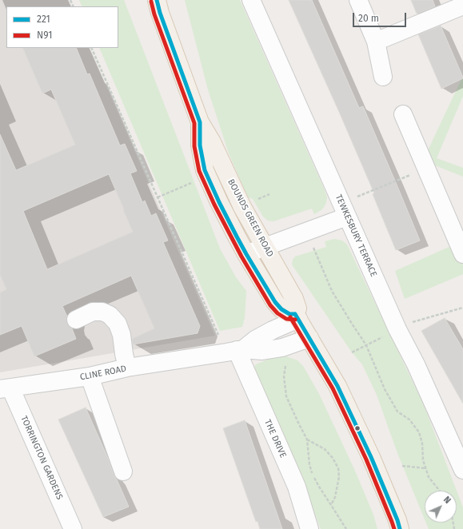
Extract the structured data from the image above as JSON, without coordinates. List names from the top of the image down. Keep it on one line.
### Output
{"streets":{"main road":["BOUNDS GREEN ROAD"],"street":["TEWKESBURY TERRACE","CLINE ROAD","THE DRIVE","TORRINGTON GARDENS"]},"crossings":[["BOUNDS GREEN ROAD","CLINE ROAD"],["CLINE ROAD","THE DRIVE"],["CLINE ROAD","TORRINGTON GARDENS"]],"lines":["transit line 221","transit line N91"],"legend":["221","N91"],"scale_bar":"20 m","north":"top right"}
